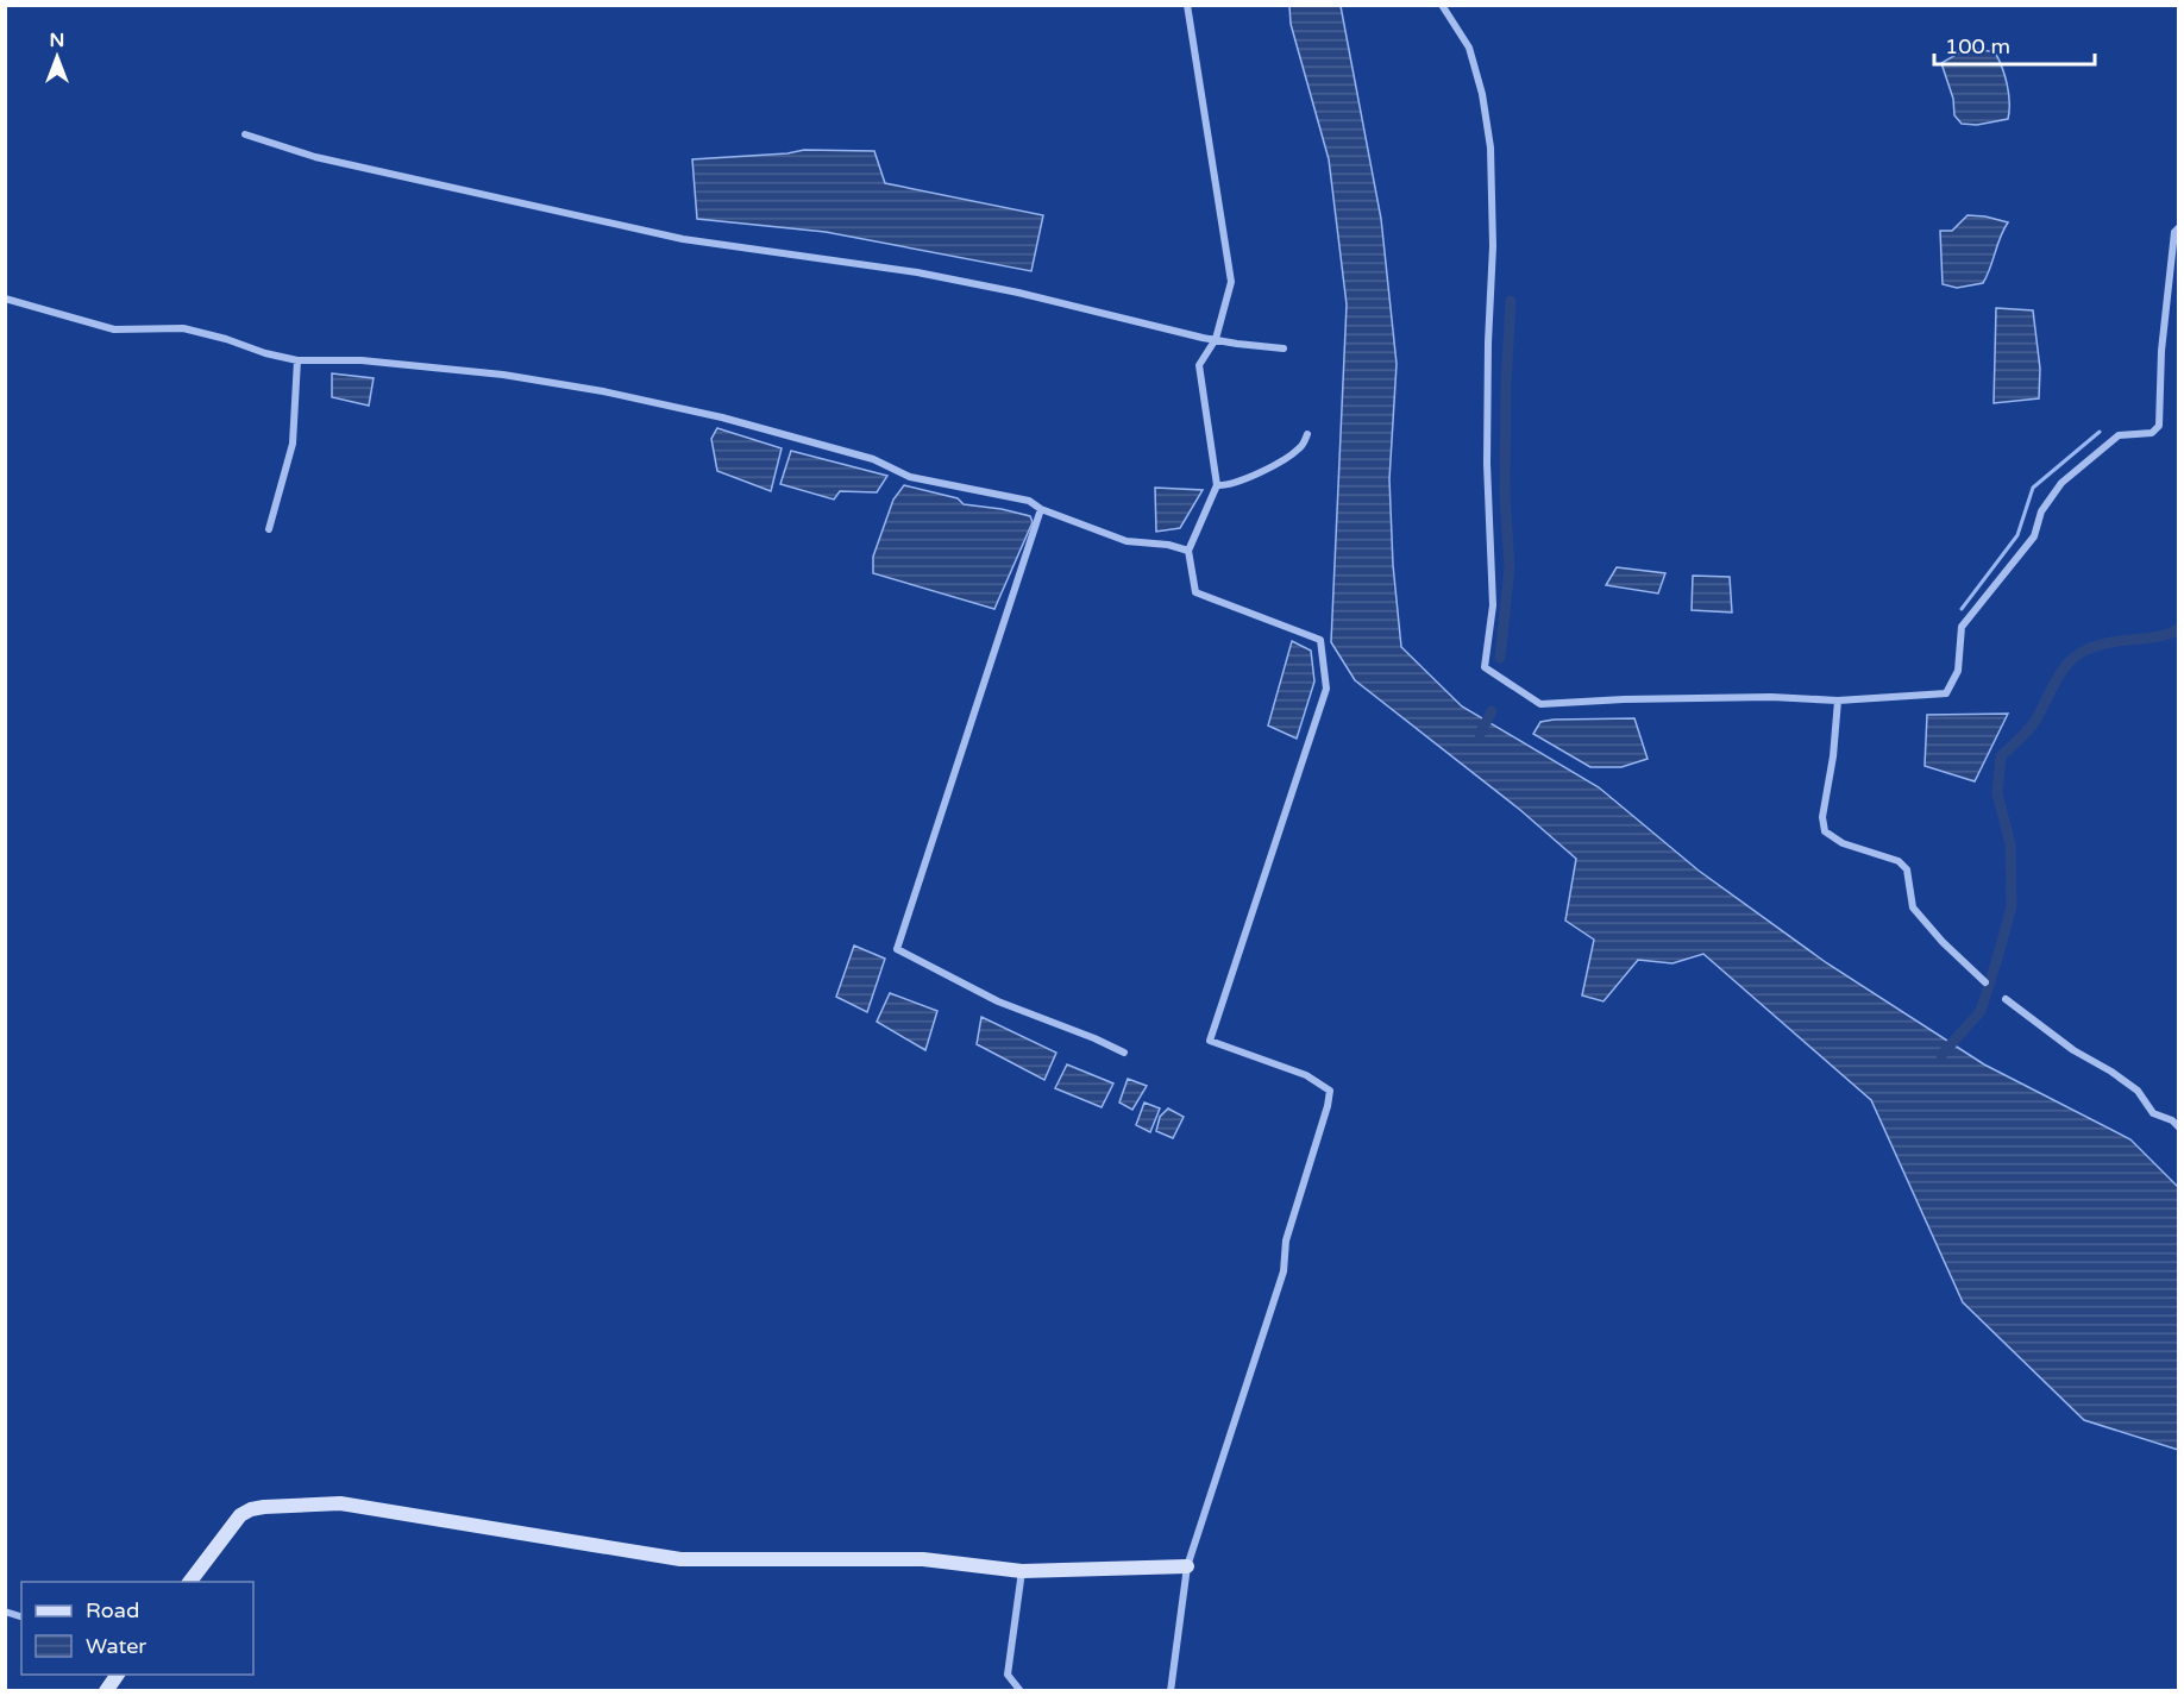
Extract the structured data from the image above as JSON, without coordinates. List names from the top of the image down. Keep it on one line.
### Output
{"legend":["Road","Water"],"scale_bar":"100 m","north":"top"}
